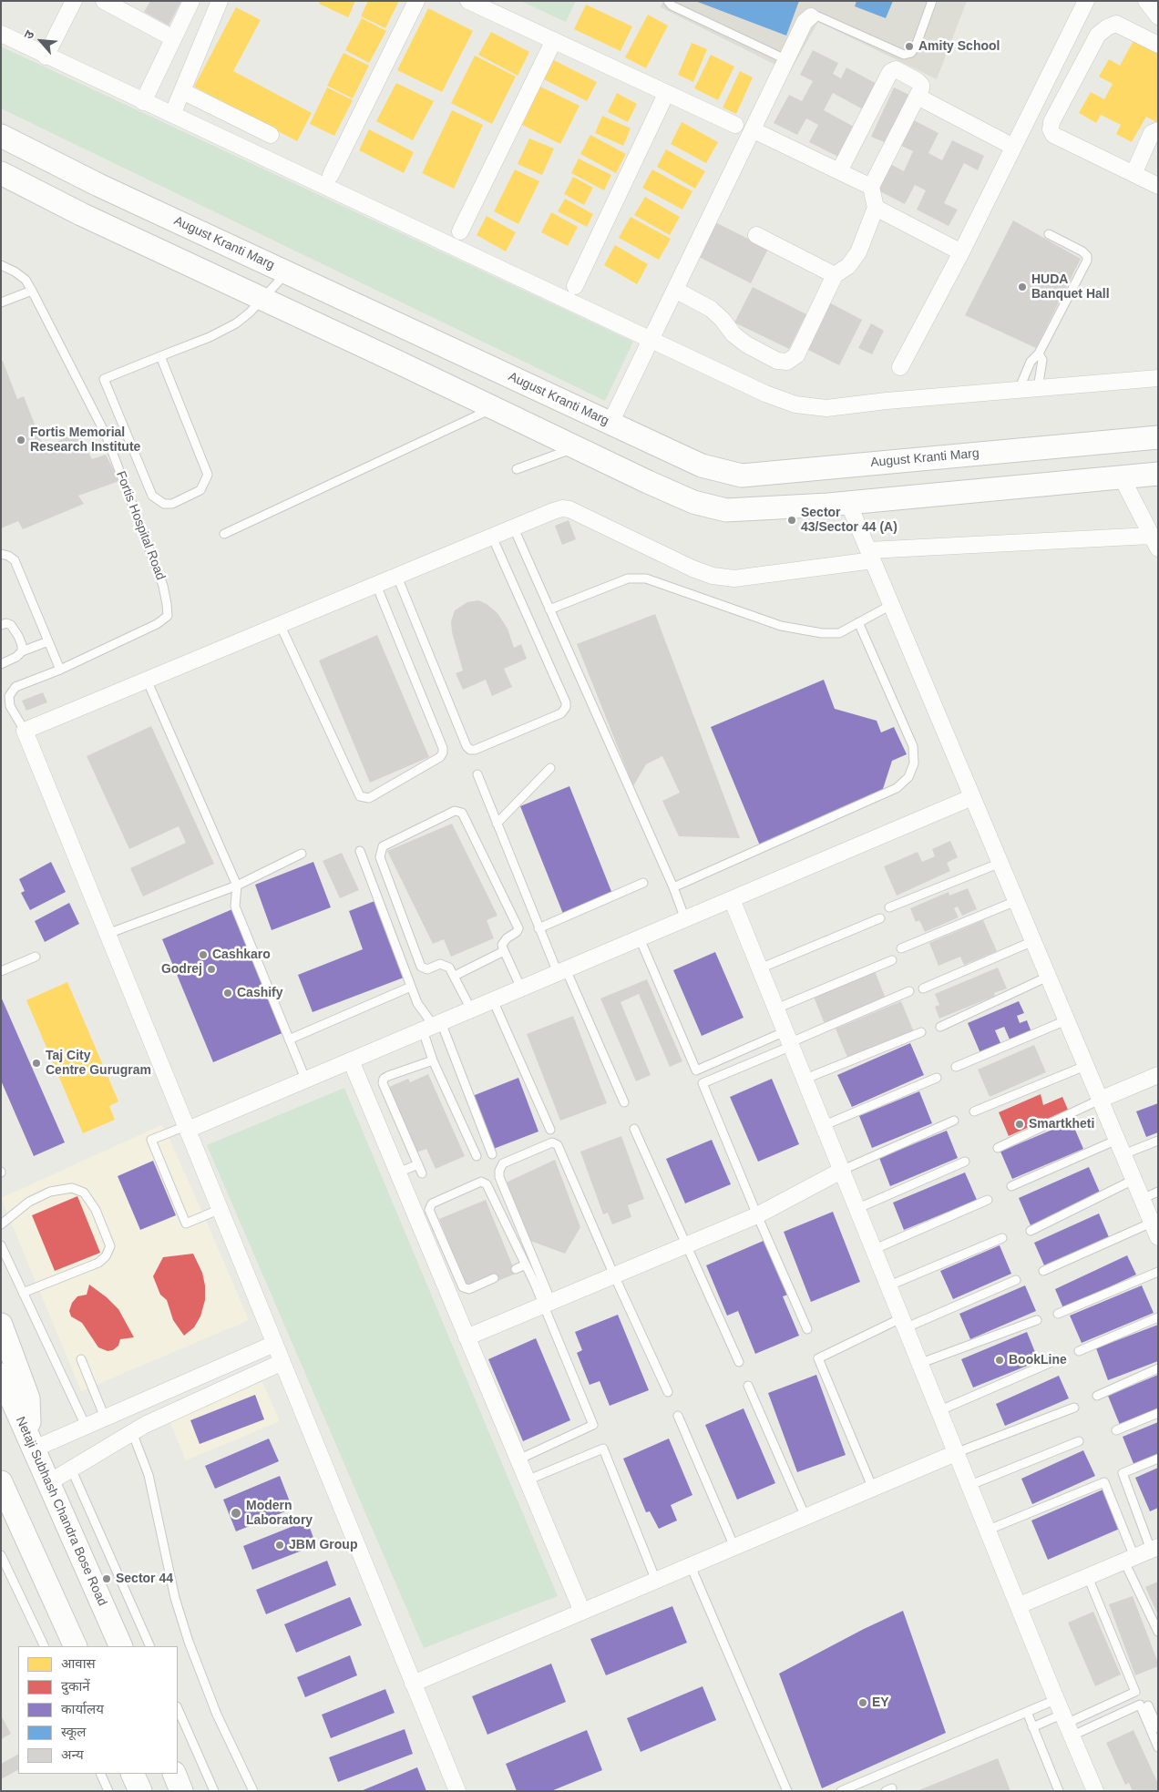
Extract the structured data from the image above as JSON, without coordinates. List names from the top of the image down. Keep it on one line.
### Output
{"streets":{"main road":["August Kranti Marg","Netaji Subhash Chandra Bose Road"],"lane":["Fortis Hospital Road"]},"places":["Amity School","HUDA Banquet Hall","Fortis Memorial Research Institute","Sector 43/Sector 44 (A)","Cashkaro","Godrej","Cashify","Taj City Centre Gurugram","Smartkheti","BookLine","Modern Laboratory","JBM Group","Sector 44","EY"],"legend":["आवास","दुकानें","कार्यालय","स्कूल","अन्य"],"north":"top left"}
